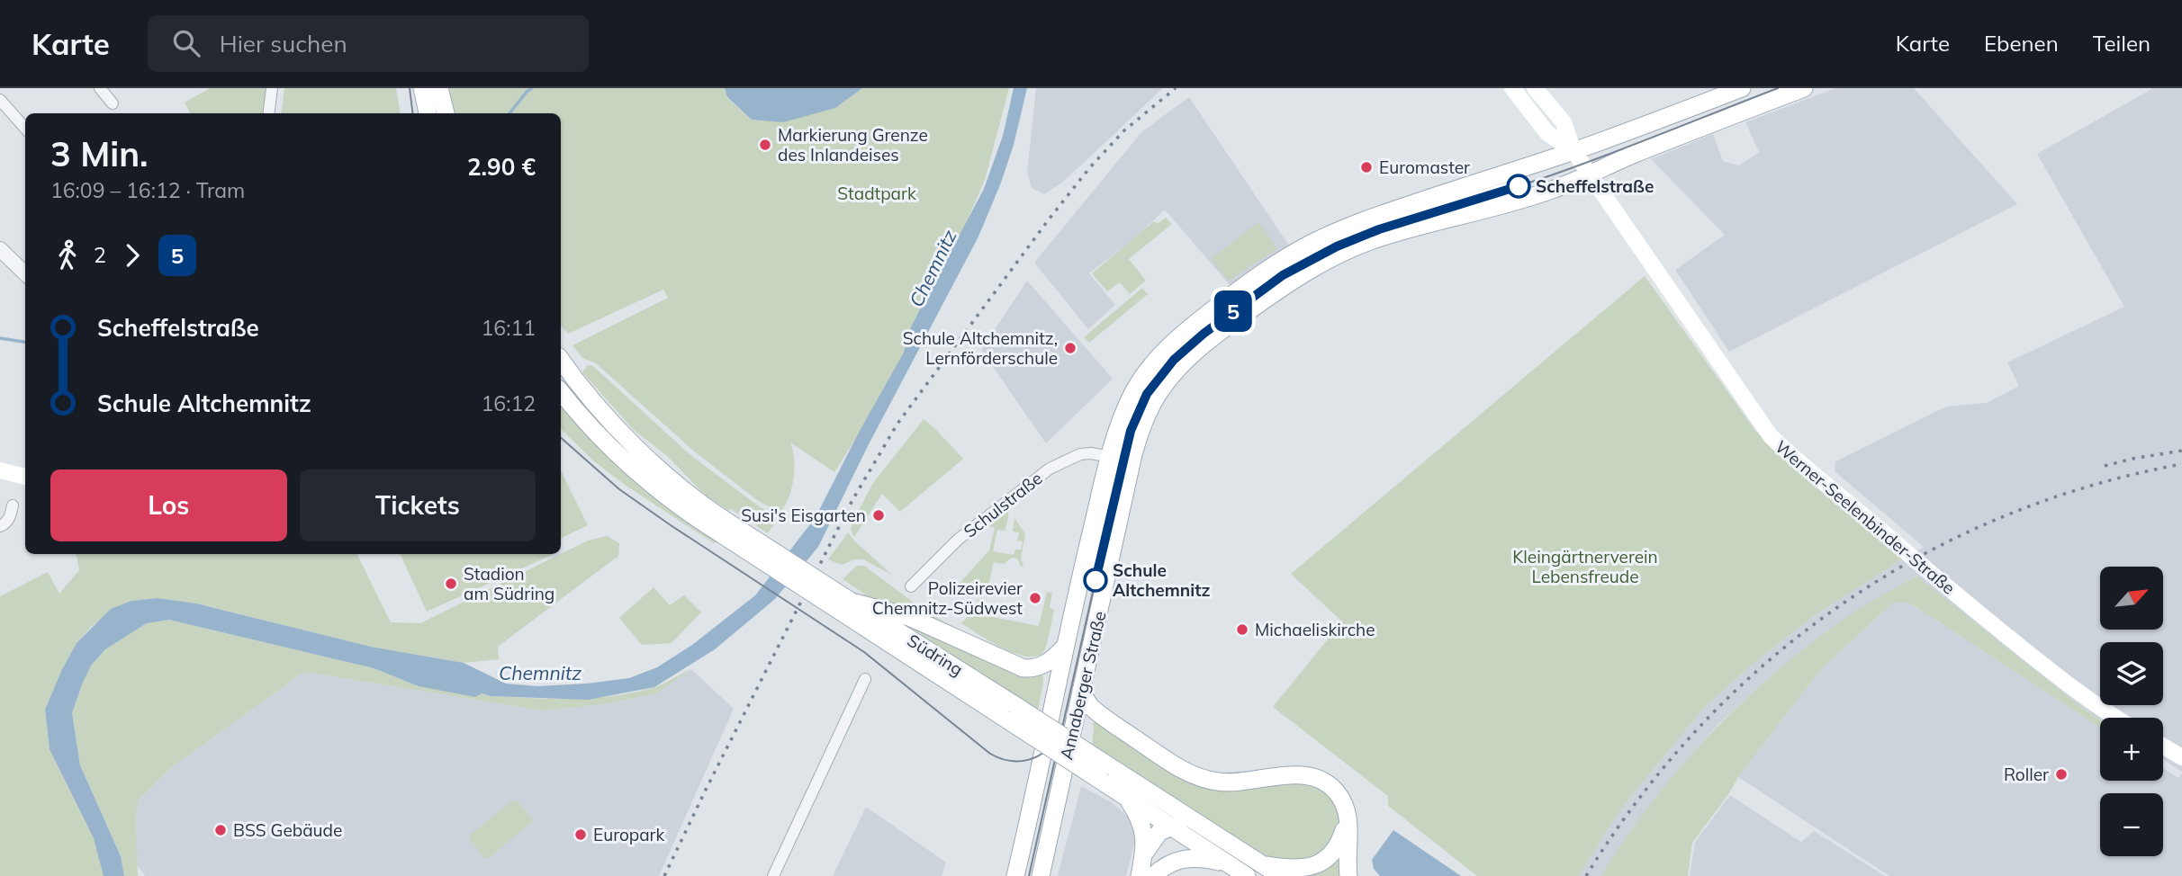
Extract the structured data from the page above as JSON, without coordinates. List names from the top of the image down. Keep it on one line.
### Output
{"streets":{"main road":["Werner-Seelenbinder-Straße","Südring","Annaberger Straße"],"street":["Schulstraße"]},"crossings":[["Schulstraße","Annaberger Straße"],["Werner-Seelenbinder-Straße","Annaberger Straße"]],"water":["Chemnitz"],"parks":["Stadtpark","Kleingärtnerverein Lebensfreude"],"places":["Markierung Grenze des Inlandeises","Euromaster","Scheffelstraße","Schule Altchemnitz, Lernförderschule","Susi's Eisgarten","Schule Altchemnitz","Stadion am Südring","Polizeirevier Chemnitz-Südwest","Michaeliskirche","Roller","BSS Gebäude","Europark"],"lines":["tram line 5"],"north":"top right","page":{"header":"Karte","search":"Hier suchen","nav":["Karte","Ebenen","Teilen"],"on_map":"5","heading":["3 Min.","16:09 – 16:12 · Tram","2.90 €"],"legs":["2","5"],"list":[{"name":"Scheffelstraße","value":"16:11"},{"name":"Schule Altchemnitz","value":"16:12"}],"buttons":["Los","Tickets"],"map_buttons":["+","−"]}}
